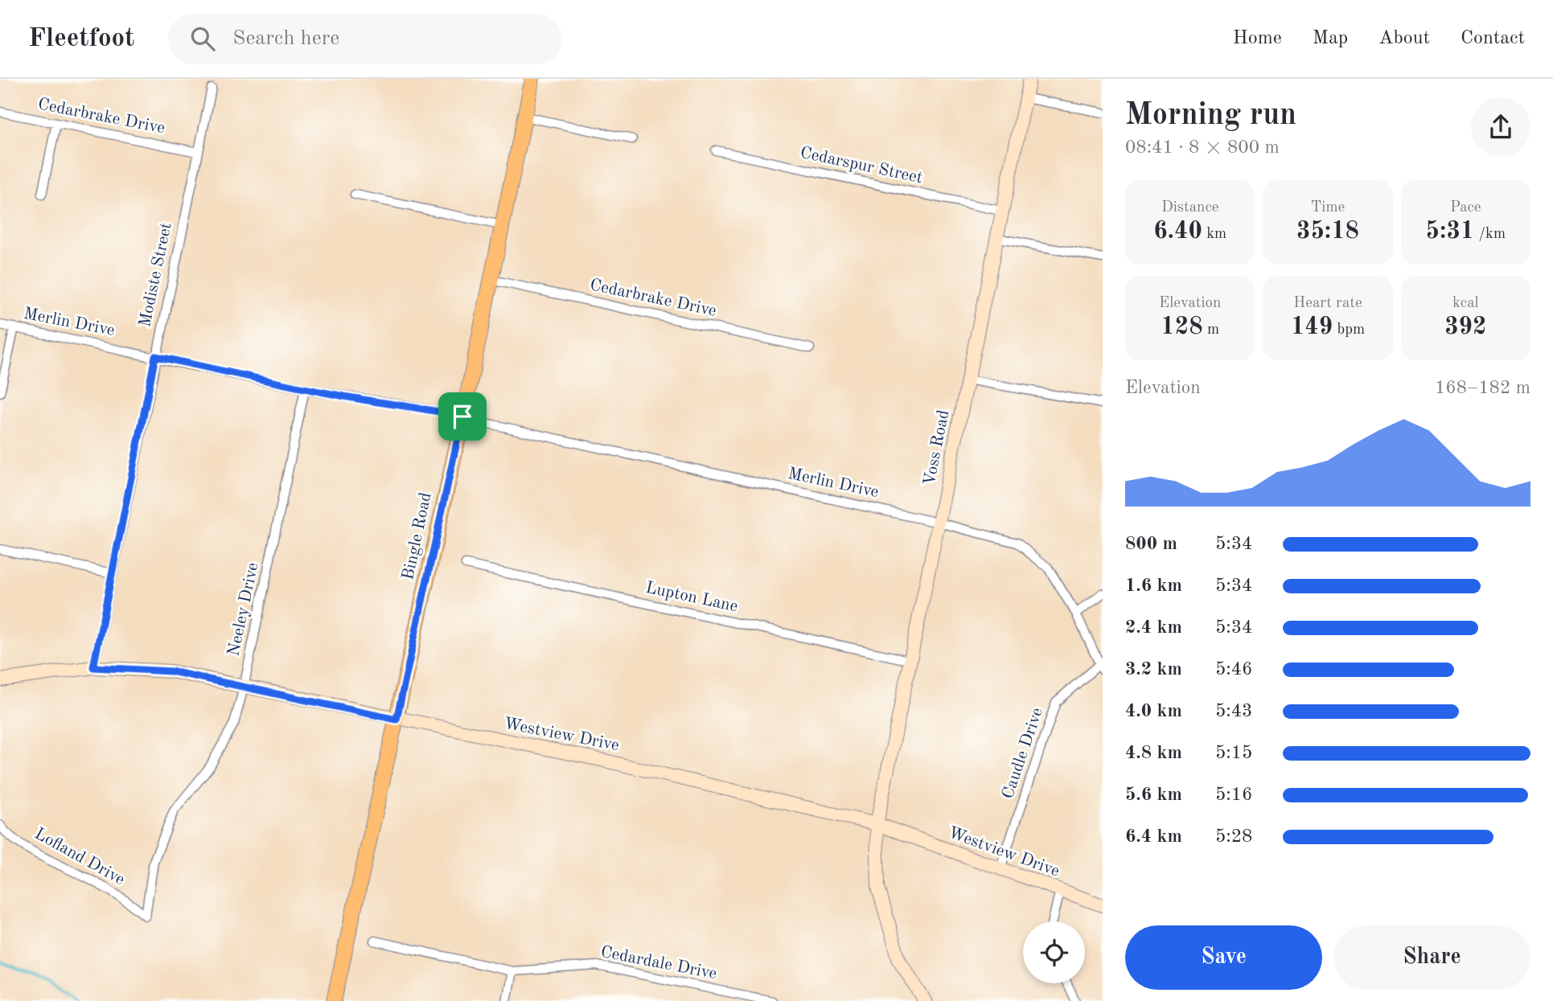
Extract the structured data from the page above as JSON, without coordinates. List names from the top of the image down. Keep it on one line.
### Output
{"streets":{"main road":["Voss Road","Bingle Road","Westview Drive"],"street":["Cedarbrake Drive","Cedarspur Street","Modiste Street","Merlin Drive","Lupton Lane","Neeley Drive","Caudle Drive","Lofland Drive","Cedardale Drive"]},"crossings":[["Cedarbrake Drive","Modiste Street"],["Cedarbrake Drive","Bingle Road"],["Cedarspur Street","Voss Road"],["Modiste Street","Merlin Drive"],["Modiste Street","Westview Drive"],["Merlin Drive","Voss Road"],["Merlin Drive","Bingle Road"],["Merlin Drive","Neeley Drive"],["Merlin Drive","Caudle Drive"],["Voss Road","Lupton Lane"],["Voss Road","Westview Drive"],["Bingle Road","Westview Drive"],["Neeley Drive","Westview Drive"],["Neeley Drive","Lofland Drive"],["Westview Drive","Caudle Drive"]],"page":{"header":"Fleetfoot","search":"Search here","nav":["Home","Map","About","Contact"],"heading":["Morning run","08:41 · 8 × 800 m"],"stats":[["Distance","6.40 km"],["Time","35:18"],["Pace","5:31 /km"],["Elevation","128 m"],["Heart rate","149 bpm"],["kcal","392"]],"chart":["Elevation","168–182 m"],"list":[{"name":"800 m","note":"5:34"},{"name":"1.6 km","note":"5:34"},{"name":"2.4 km","note":"5:34"},{"name":"3.2 km","note":"5:46"},{"name":"4.0 km","note":"5:43"},{"name":"4.8 km","note":"5:15"},{"name":"5.6 km","note":"5:16"},{"name":"6.4 km","note":"5:28"}],"buttons":["Save","Share"]}}
